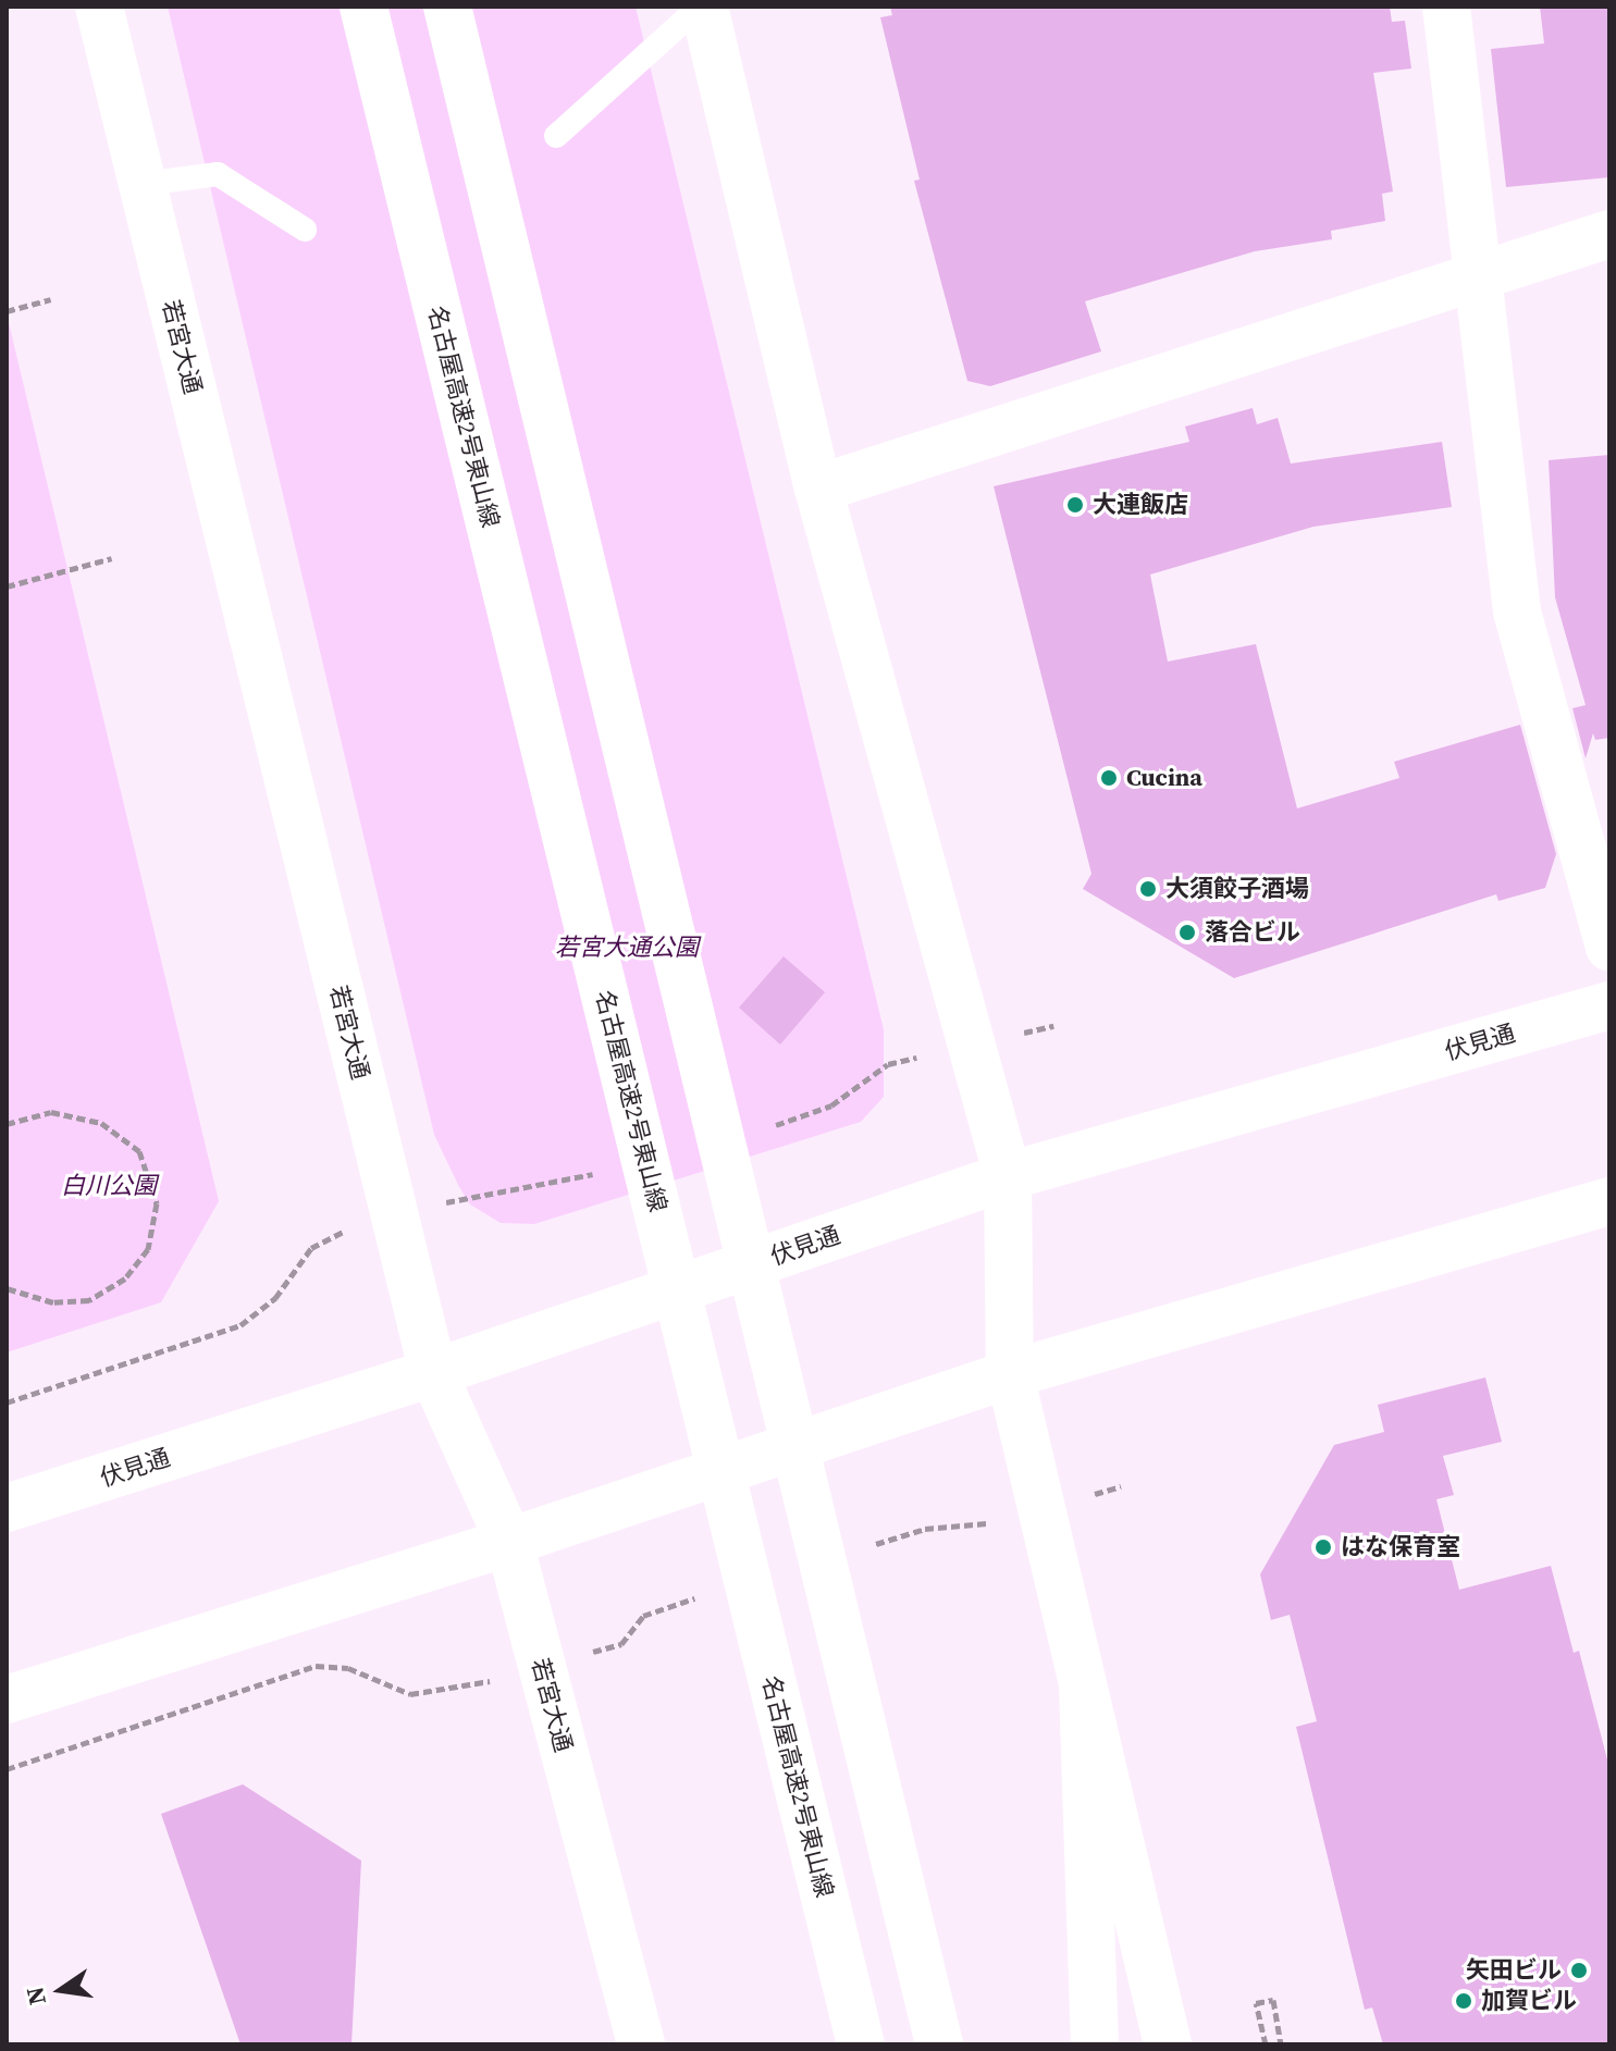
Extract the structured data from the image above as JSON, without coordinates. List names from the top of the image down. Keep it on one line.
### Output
{"streets":{"main road":["若宮大通","名古屋高速2号東山線","伏見通"]},"crossings":[["若宮大通","伏見通"]],"parks":["若宮大通公園","白川公園"],"places":["大連飯店","Cucina","大須餃子酒場","落合ビル","はな保育室","矢田ビル","加賀ビル"],"north":"left"}
